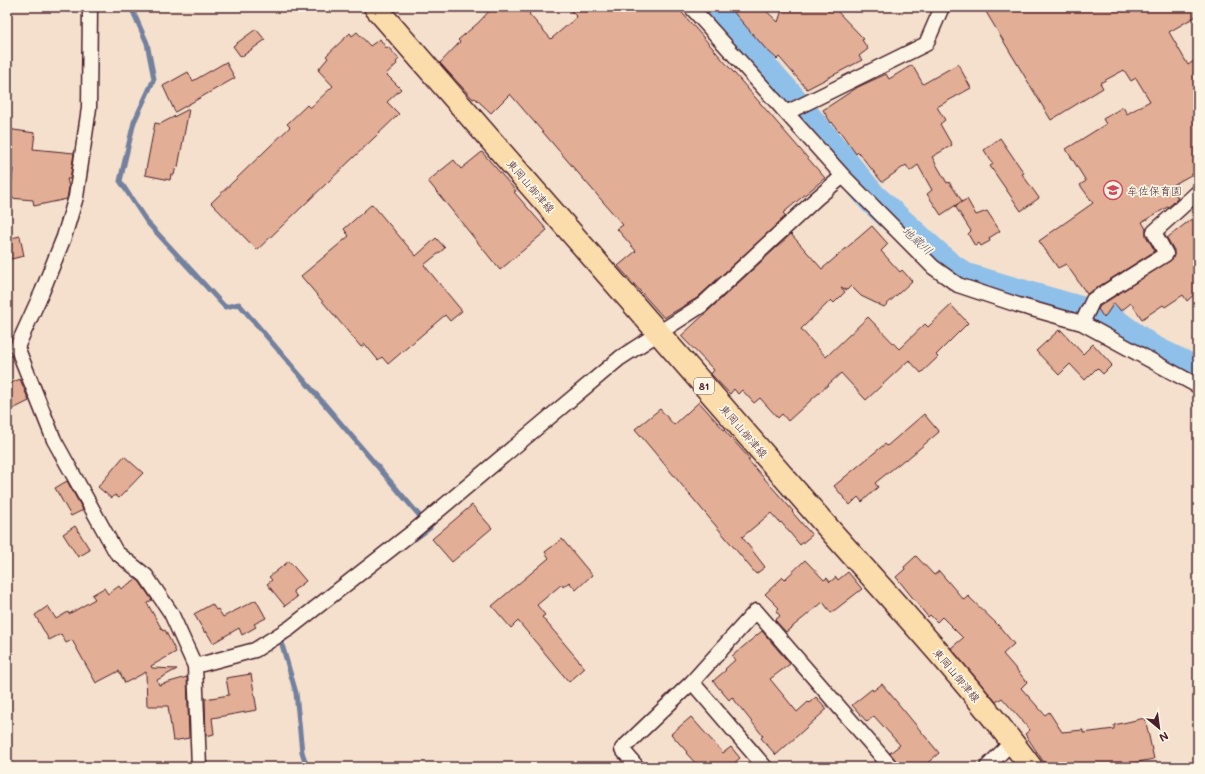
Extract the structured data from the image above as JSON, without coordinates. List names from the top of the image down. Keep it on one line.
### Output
{"streets":{"main road":["東岡山御津線","81"]},"water":["地蔵川"],"places":{"school or university":["牟佐保育園"]},"north":"bottom right"}
